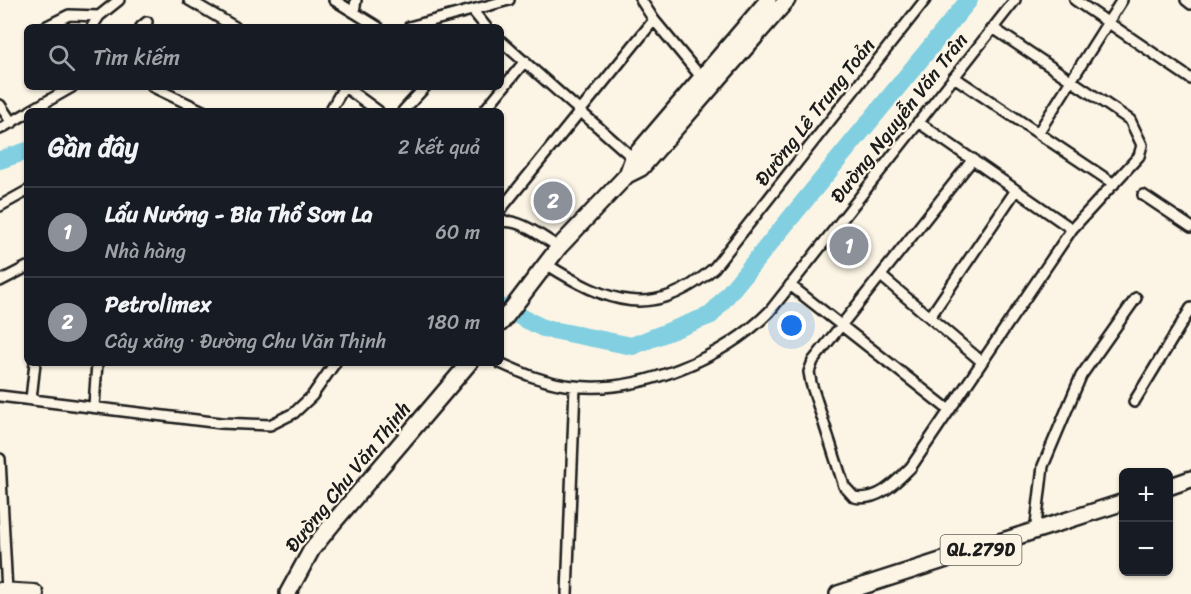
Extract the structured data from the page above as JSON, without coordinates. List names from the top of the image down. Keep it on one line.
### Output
{"streets":{"main road":["Đường Chu Văn Thịnh","QL.279D"],"street":["Đường Lê Trung Toản","Đường Nguyễn Văn Trân"]},"page":{"search":"Tìm kiếm","heading":["Gần đây","2 kết quả"],"pins":["2","1"],"list":[{"mark":"1","name":"Lẩu Nướng - Bia Thổ Sơn La","note":"Nhà hàng","value":"60 m"},{"mark":"2","name":"Petrolimex","note":"Cây xăng · Đường Chu Văn Thịnh","value":"180 m"}],"map_buttons":["+","−"]}}
